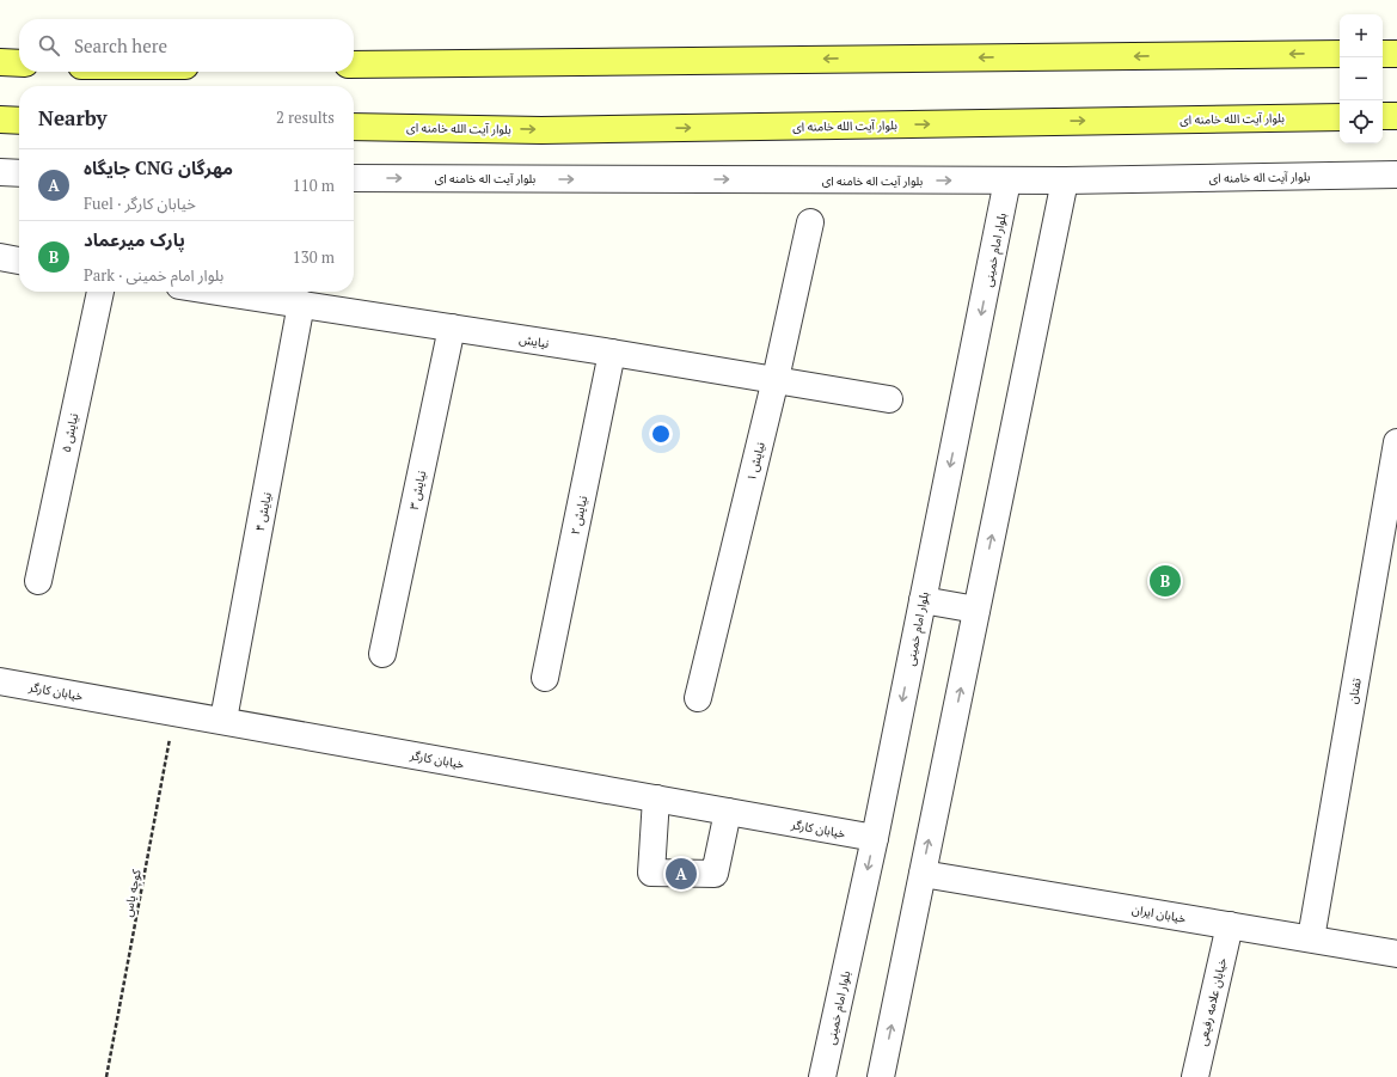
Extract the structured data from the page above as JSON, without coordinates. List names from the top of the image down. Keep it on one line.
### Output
{"streets":{"main road":["بلوار آیت الله خامنه ای"],"street":["بلوار آیت اله خامنه ای","بلوار امام خمینی","نیایش","نیایش ۵","نیایش ۱","نیایش ۳","نیایش ۴","نیایش ۲","خیابان کارگر","تفتان","خیابان ایران","خیابان علامه رفیعی"],"path":["کوچه یاس"]},"crossings":[["بلوار آیت اله خامنه ای","بلوار امام خمینی"],["بلوار امام خمینی","خیابان کارگر"],["نیایش","نیایش ۱"],["نیایش","نیایش ۳"],["نیایش","نیایش ۴"],["نیایش","نیایش ۲"],["نیایش ۴","خیابان کارگر"],["خیابان کارگر","کوچه یاس"],["تفتان","خیابان ایران"],["خیابان ایران","خیابان علامه رفیعی"]],"one_way":["بلوار آیت اله خامنه ای"],"page":{"map_buttons":["+","−"],"search":"Search here","heading":["Nearby","2 results"],"list":[{"mark":"A","name":"جایگاه CNG مهرگان","note":"Fuel · خیابان کارگر","value":"110 m"},{"mark":"B","name":"پارک میرعماد","note":"Park · بلوار امام خمینی","value":"130 m"}],"pins":["B","A"]}}
